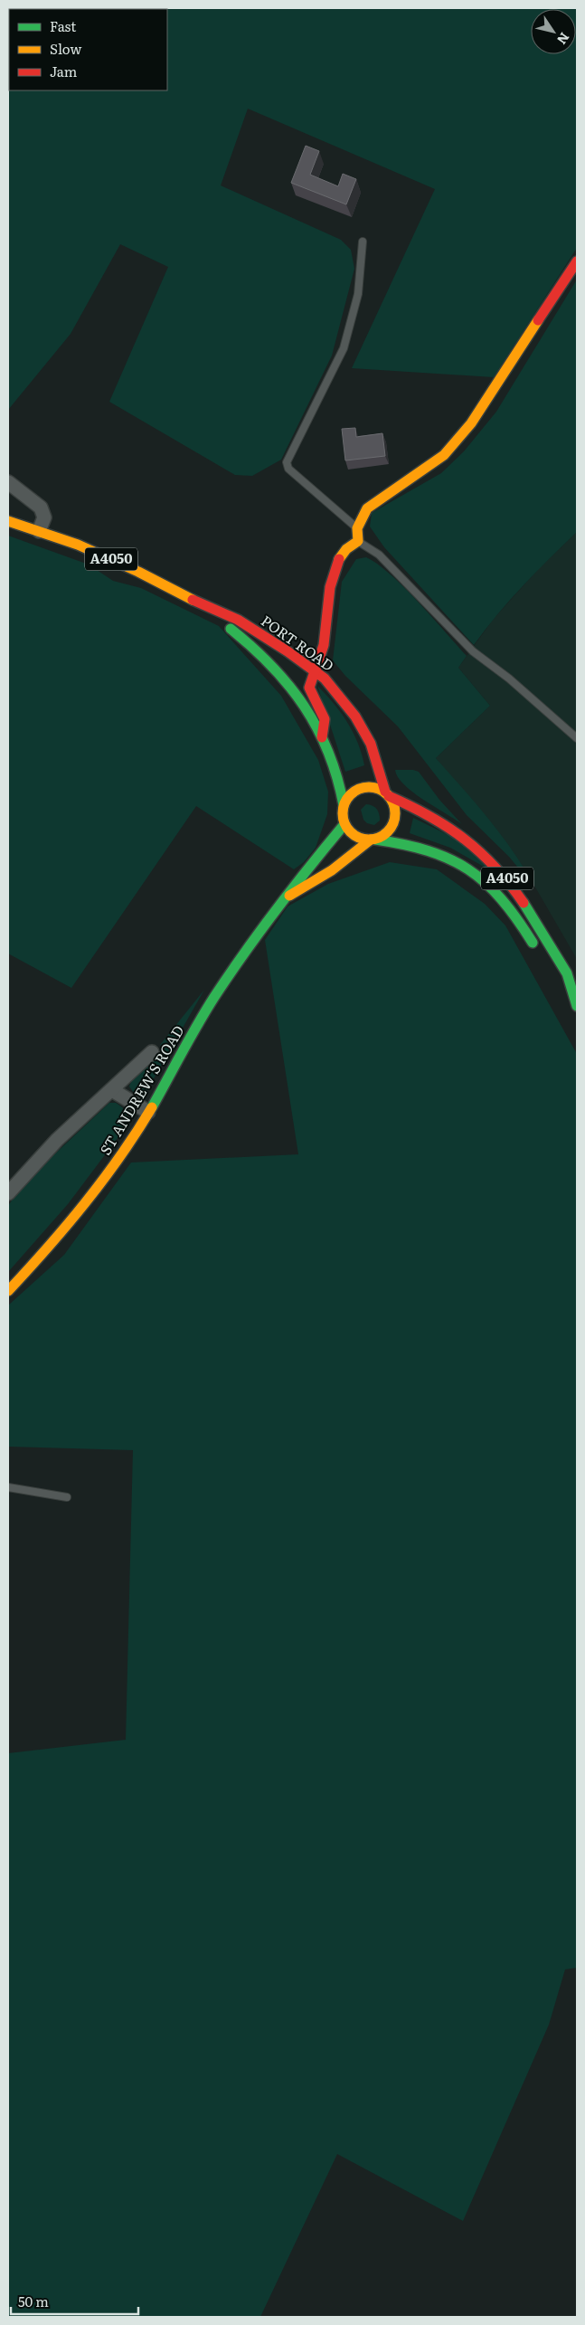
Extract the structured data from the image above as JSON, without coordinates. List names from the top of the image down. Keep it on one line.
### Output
{"streets":{"main road":["A4050","PORT ROAD","ST ANDREW'S ROAD"]},"crossings":[["A4050","PORT ROAD"],["A4050","ST ANDREW'S ROAD"],["PORT ROAD","ST ANDREW'S ROAD"]],"legend":["Fast","Slow","Jam"],"scale_bar":"50 m","north":"bottom right"}
